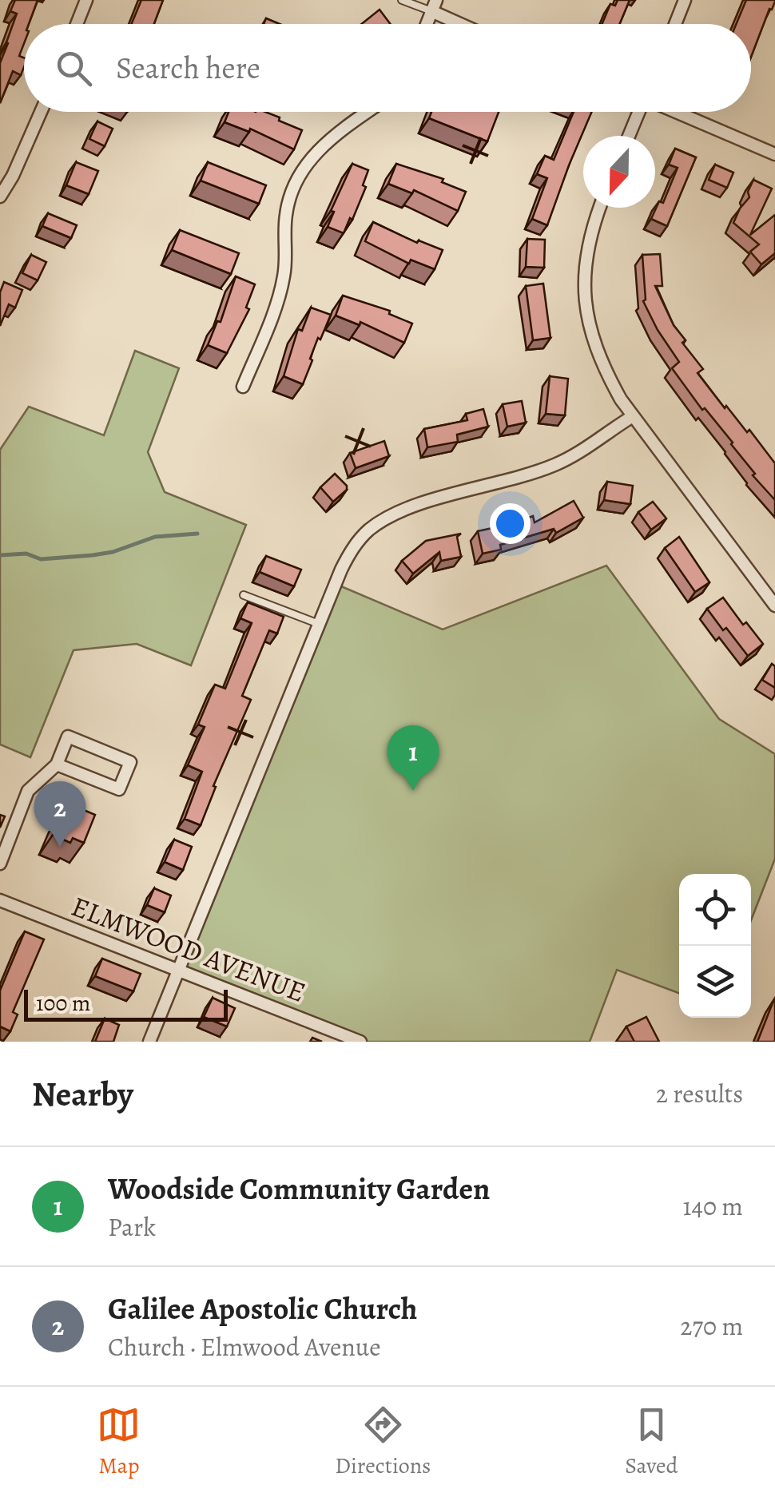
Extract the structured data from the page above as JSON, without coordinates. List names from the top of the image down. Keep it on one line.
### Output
{"streets":{"street":["ELMWOOD AVENUE"]},"scale_bar":"100 m","north":"bottom","page":{"search":"Search here","pins":["1","2"],"scale":"100 m","heading":["Nearby","2 results"],"list":[{"mark":"1","name":"Woodside Community Garden","note":"Park","value":"140 m"},{"mark":"2","name":"Galilee Apostolic Church","note":"Church · Elmwood Avenue","value":"270 m"}],"nav":["Map","Directions","Saved"]}}
